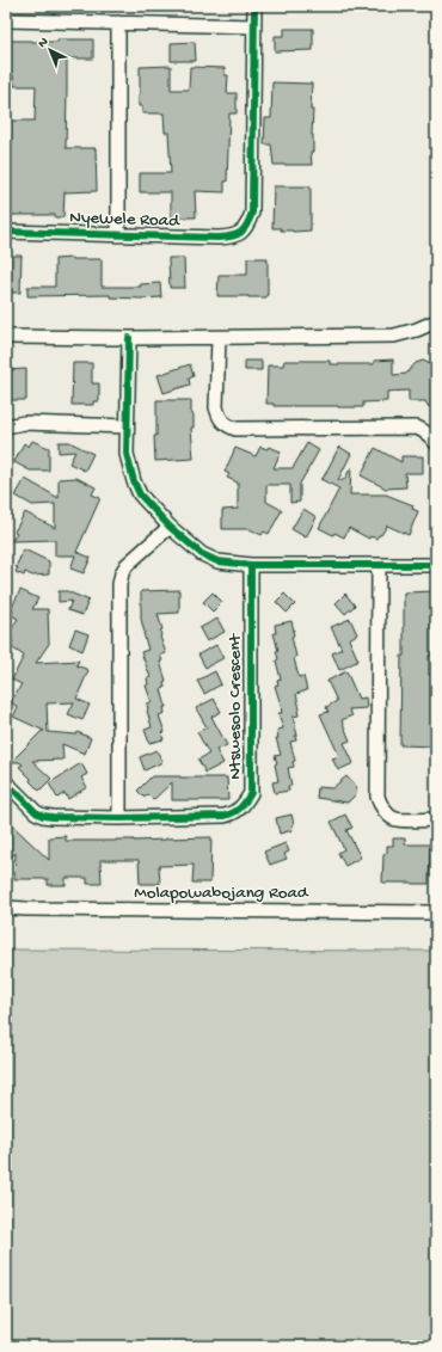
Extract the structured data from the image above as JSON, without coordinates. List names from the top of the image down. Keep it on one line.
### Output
{"streets":{"street":["Nyewele Road","Ntswesolo Crescent","Molapowabojang Road"]},"north":"top left"}
